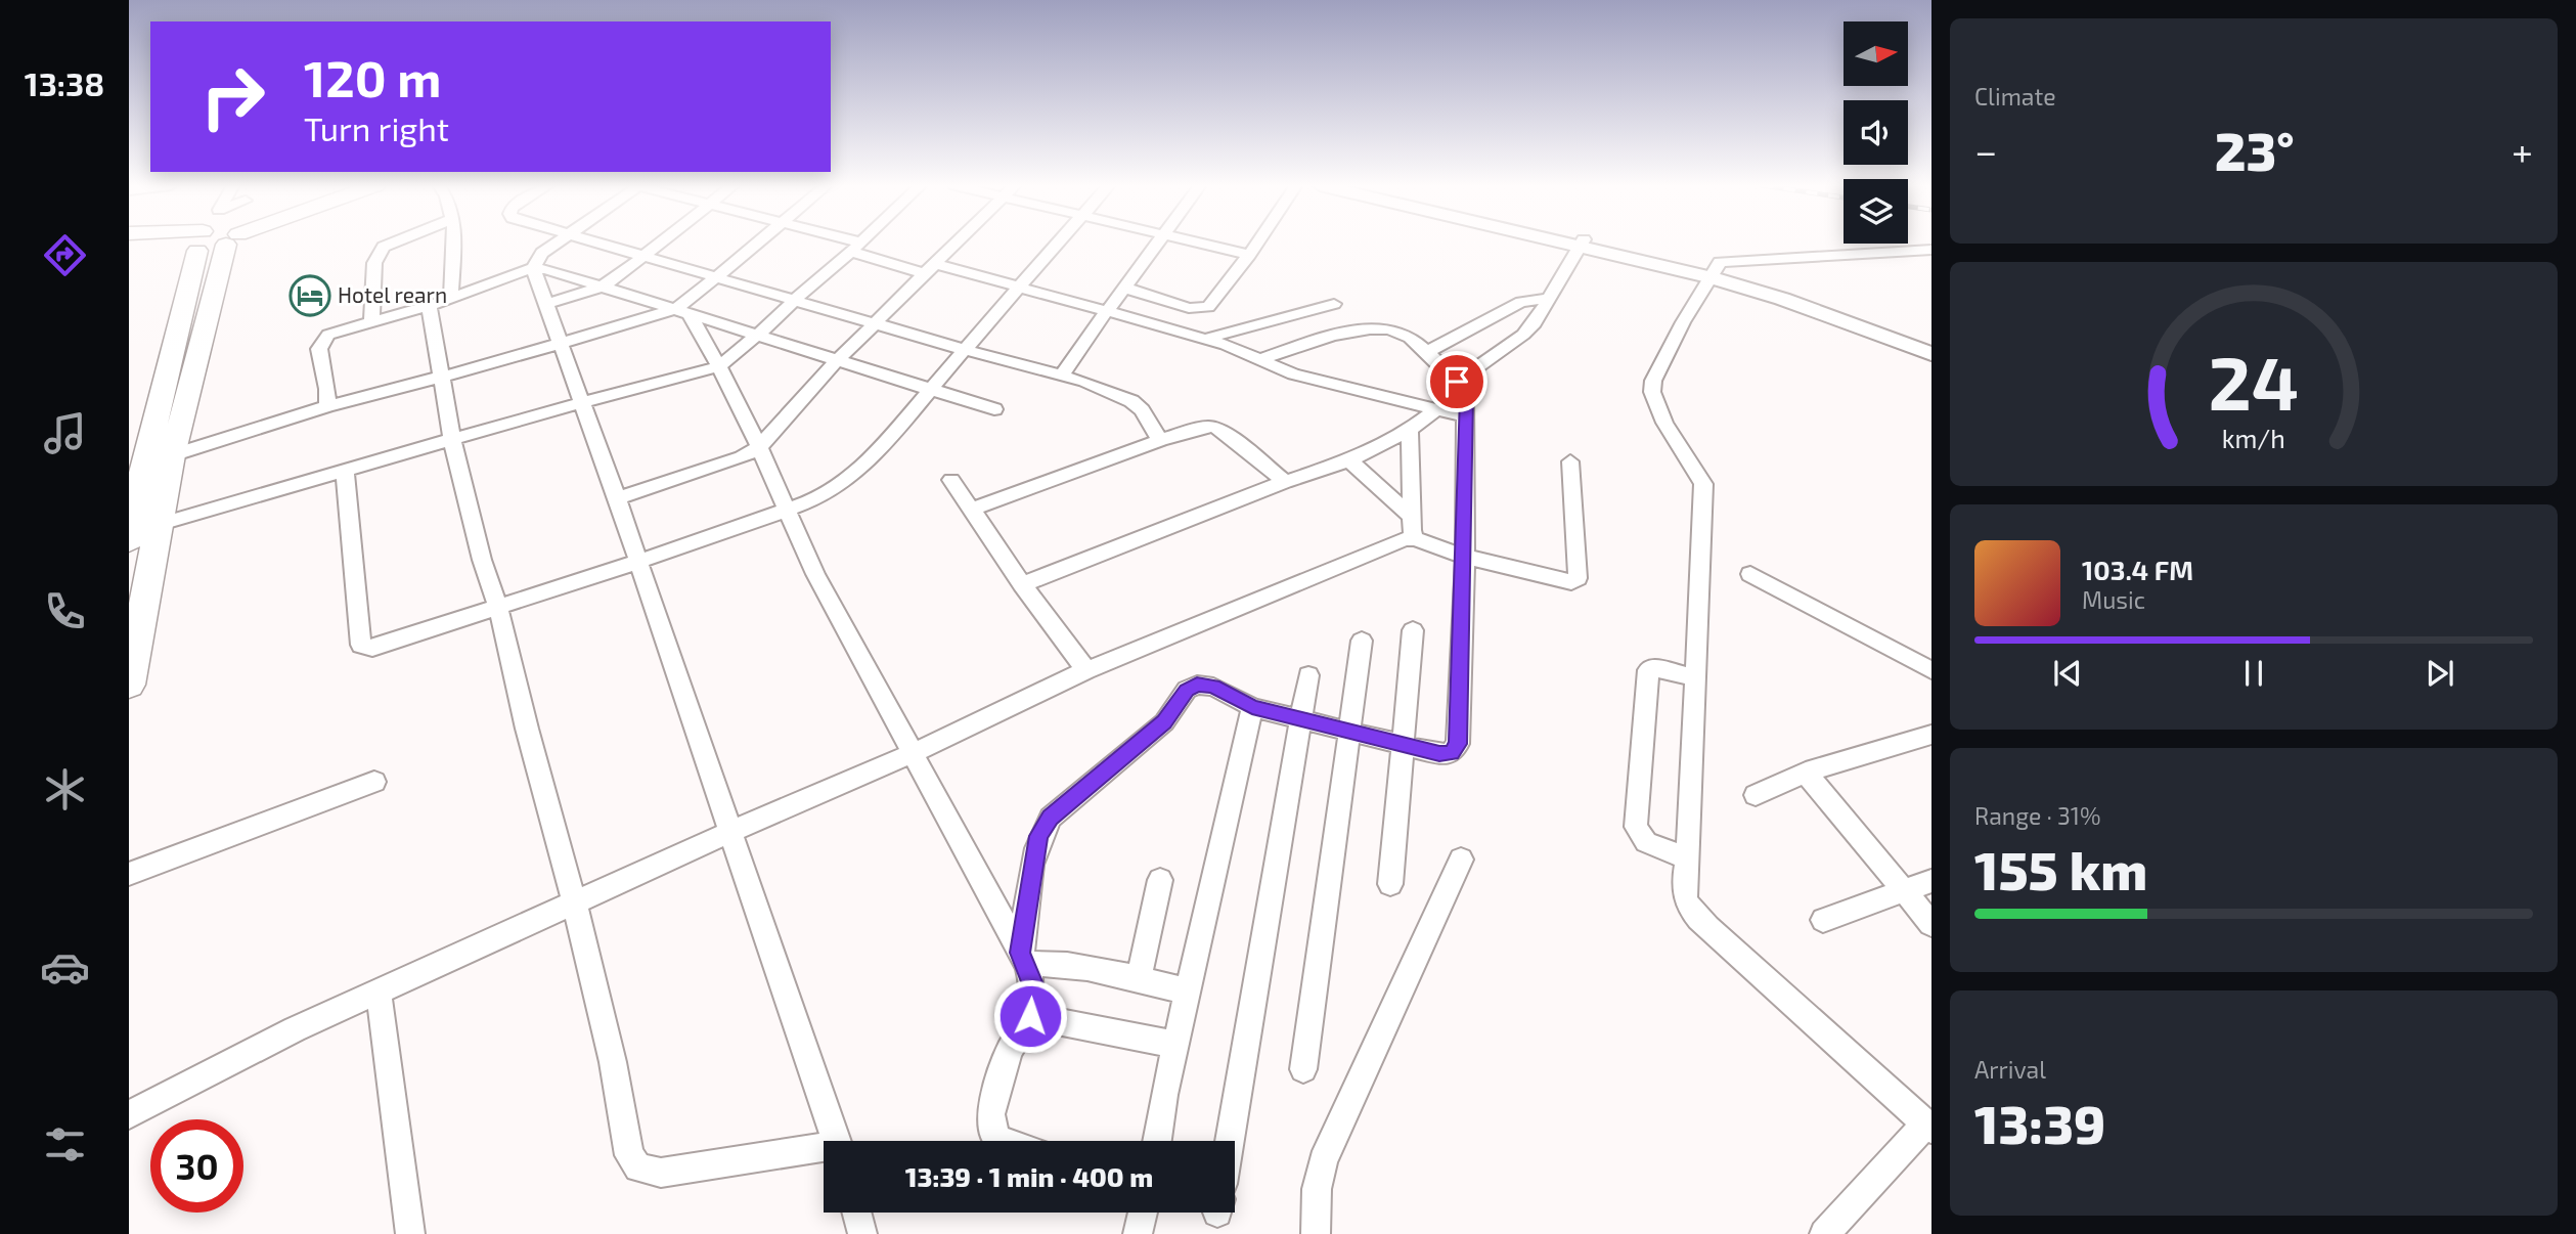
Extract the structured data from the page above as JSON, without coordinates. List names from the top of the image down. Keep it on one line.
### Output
{"places":{"hotel":["Hotel rearn"]},"north":"right","page":{"tabs":"13:38","tile":["Climate",["Range · 31%","155 km"],["Arrival","13:39"]],"turn":["120 m","Turn right"],"heat":["−","23°","+"],"song":["103.4 FM","Music"],"limit":"30","trip":"13:39 · 1 min · 400 m","gauge":["24","km/h"]}}
